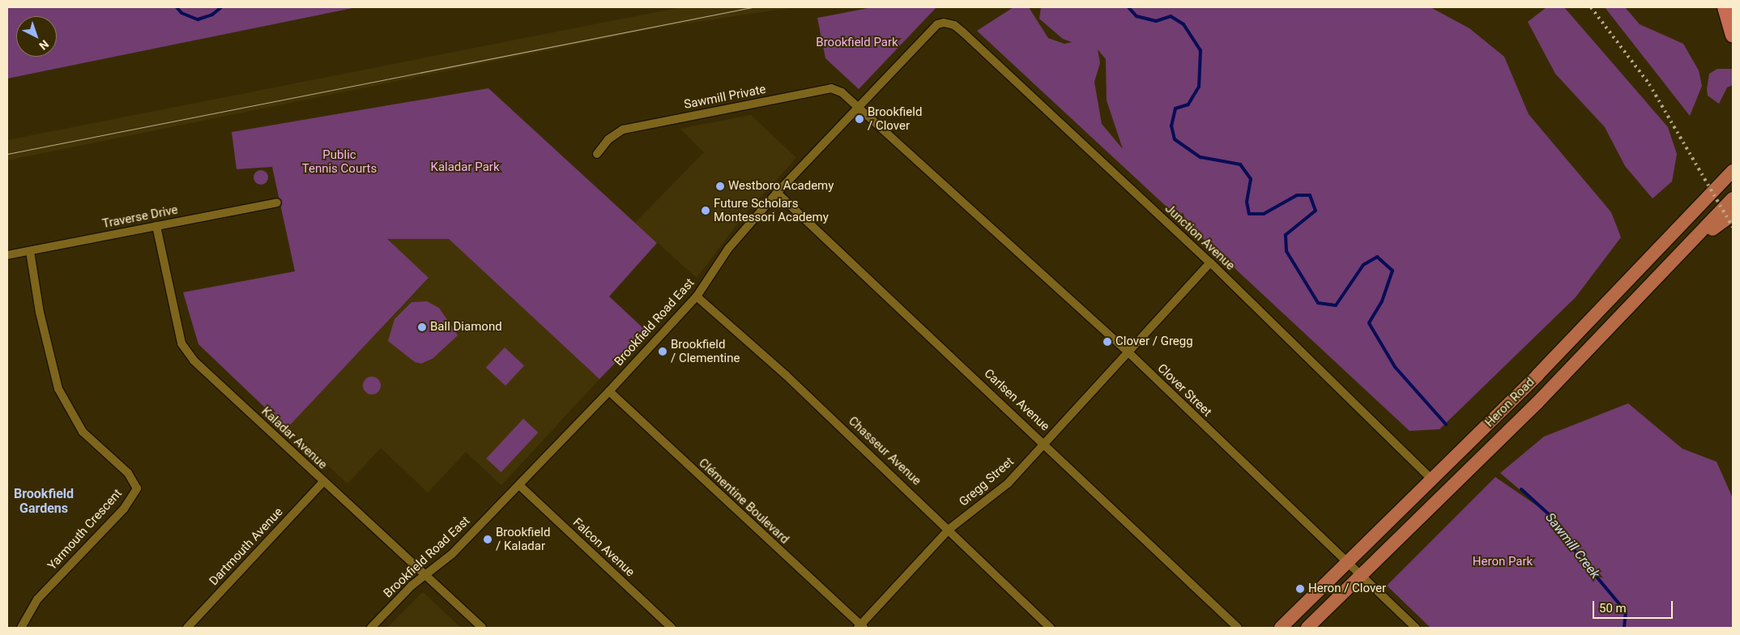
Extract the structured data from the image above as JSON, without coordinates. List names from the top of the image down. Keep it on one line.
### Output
{"streets":{"main road":["Heron Road"],"street":["Sawmill Private","Traverse Drive","Junction Avenue","Brookfield Road East","Clover Street","Carlsen Avenue","Kaladar Avenue","Chasseur Avenue","Gregg Street","Clémentine Boulevard","Yarmouth Crescent","Dartmouth Avenue","Falcon Avenue"]},"crossings":[["Sawmill Private","Brookfield Road East"],["Sawmill Private","Clover Street"],["Traverse Drive","Kaladar Avenue"],["Traverse Drive","Yarmouth Crescent"],["Junction Avenue","Brookfield Road East"],["Junction Avenue","Heron Road"],["Junction Avenue","Gregg Street"],["Brookfield Road East","Clover Street"],["Brookfield Road East","Carlsen Avenue"],["Brookfield Road East","Kaladar Avenue"],["Brookfield Road East","Chasseur Avenue"],["Brookfield Road East","Clémentine Boulevard"],["Brookfield Road East","Falcon Avenue"],["Clover Street","Heron Road"],["Clover Street","Gregg Street"],["Carlsen Avenue","Gregg Street"],["Kaladar Avenue","Dartmouth Avenue"],["Chasseur Avenue","Gregg Street"],["Gregg Street","Clémentine Boulevard"]],"districts":["Brookfield Gardens"],"water":["Sawmill Creek"],"parks":["Brookfield Park","Public Tennis Courts","Kaladar Park","Heron Park"],"places":["Brookfield / Clover","Westboro Academy","Future Scholars Montessori Academy","Ball Diamond","Clover / Gregg","Brookfield / Clementine","Brookfield / Kaladar","Heron / Clover"],"scale_bar":"50 m","north":"bottom right"}
